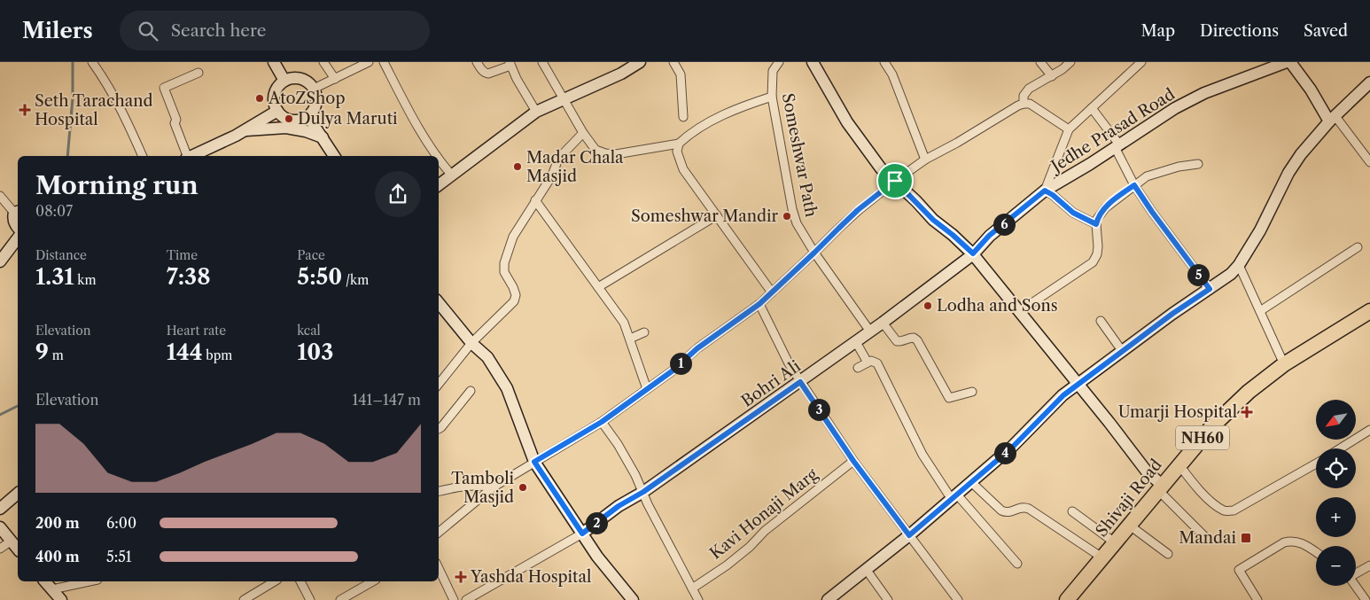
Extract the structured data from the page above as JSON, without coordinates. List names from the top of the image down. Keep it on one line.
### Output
{"streets":{"highway":["NH60","Shivaji Road"],"street":["Jedhe Prasad Road","Someshwar Path","Bohri Ali","Kavi Honaji Marg"]},"crossings":[["Jedhe Prasad Road","Bohri Ali"],["Someshwar Path","Bohri Ali"]],"places":{"other":["AtoZShop","Dulya Maruti","Madar Chala Masjid","Someshwar Mandir","Lodha and Sons","Tamboli Masjid"],"health":["Seth Tarachand Hospital","Umarji Hospital","Yashda Hospital"],"transit":["Mandai"]},"north":"bottom left","page":{"header":"Milers","search":"Search here","nav":["Map","Directions","Saved"],"heading":["Morning run","08:07"],"pins":["6","5","1","3","4","2"],"stats":[["Distance","1.31 km"],["Time","7:38"],["Pace","5:50 /km"],["Elevation","9 m"],["Heart rate","144 bpm"],["kcal","103"]],"chart":["Elevation","141–147 m"],"map_buttons":["+","−"],"list":[{"name":"200 m","note":"6:00"},{"name":"400 m","note":"5:51"}]}}
